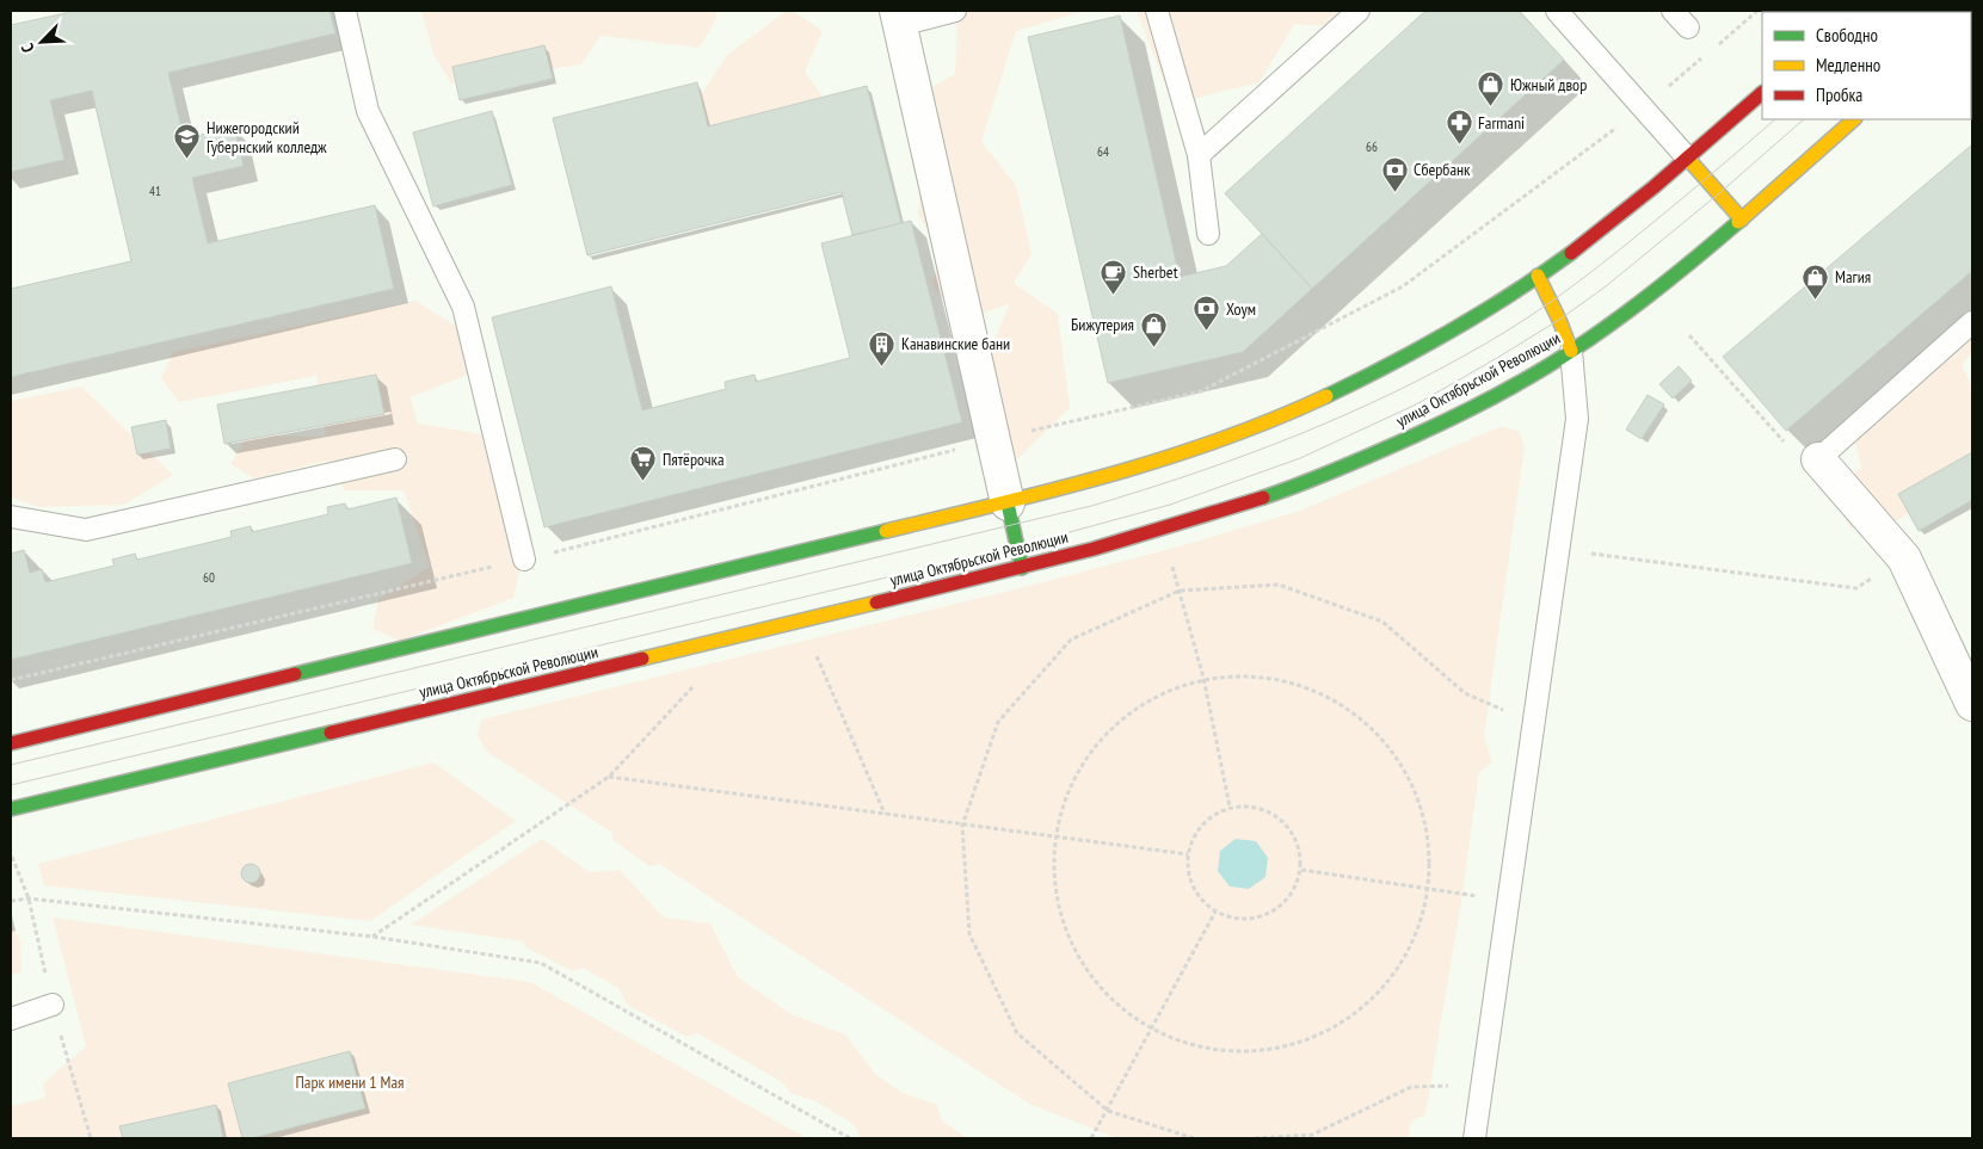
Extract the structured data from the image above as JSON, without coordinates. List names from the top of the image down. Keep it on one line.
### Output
{"streets":{"main road":["улица Октябрьской Революции"]},"parks":["Парк имени 1 Мая"],"places":{"shop":["Южный двор","Магия","Бижутерия"],"pharmacy":["Farmani"],"school or university":["Нижегородский Губернский колледж"],"bank":["Сбербанк","Хоум"],"cafe":["Sherbet"],"building":["Канавинские бани"],"supermarket":["Пятёрочка"]},"house_numbers":["66","64","41","60"],"legend":["Свободно","Медленно","Пробка"],"north":"bottom left"}
